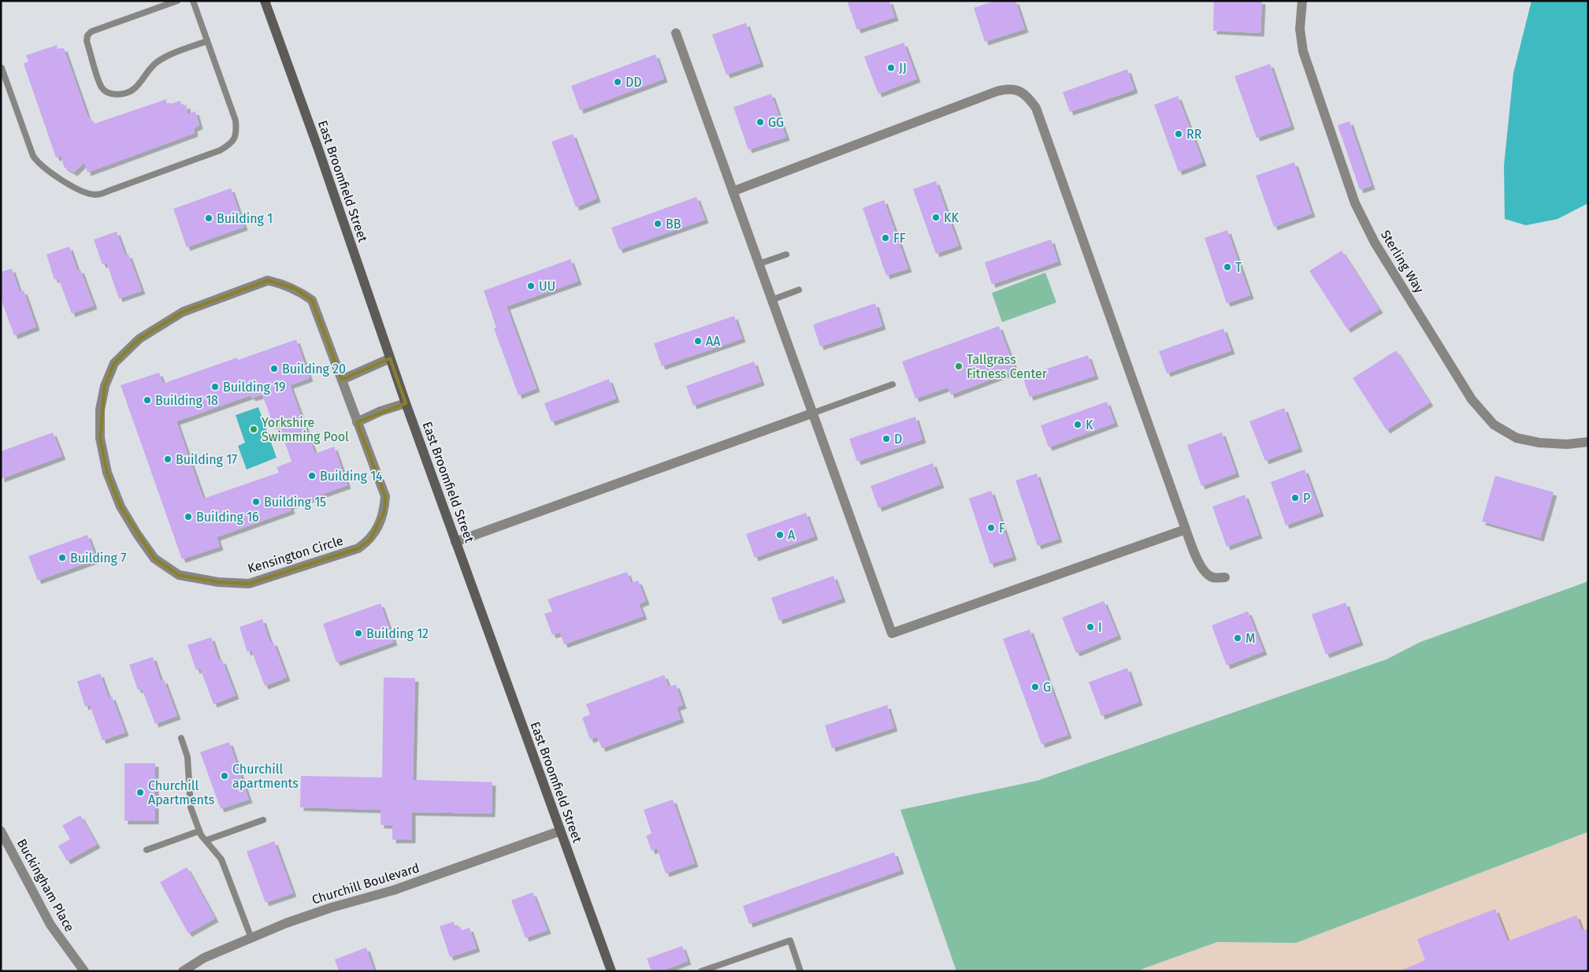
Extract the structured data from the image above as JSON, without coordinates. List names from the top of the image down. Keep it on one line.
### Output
{"streets":{"main road":["East Broomfield Street"],"street":["Sterling Way","Kensington Circle","Churchill Boulevard","Buckingham Place"]},"crossings":[["East Broomfield Street","Churchill Boulevard"]],"places":["JJ","DD","GG","RR","KK","Building 1","BB","FF","T","UU","AA","Tallgrass Fitness Center","Building 20","Building 19","Building 18","K","Yorkshire Swimming Pool","D","Building 17","Building 14","P","Building 15","Building 16","F","A","Building 7","I","Building 12","M","G","Churchill apartments","Churchill Apartments"]}
